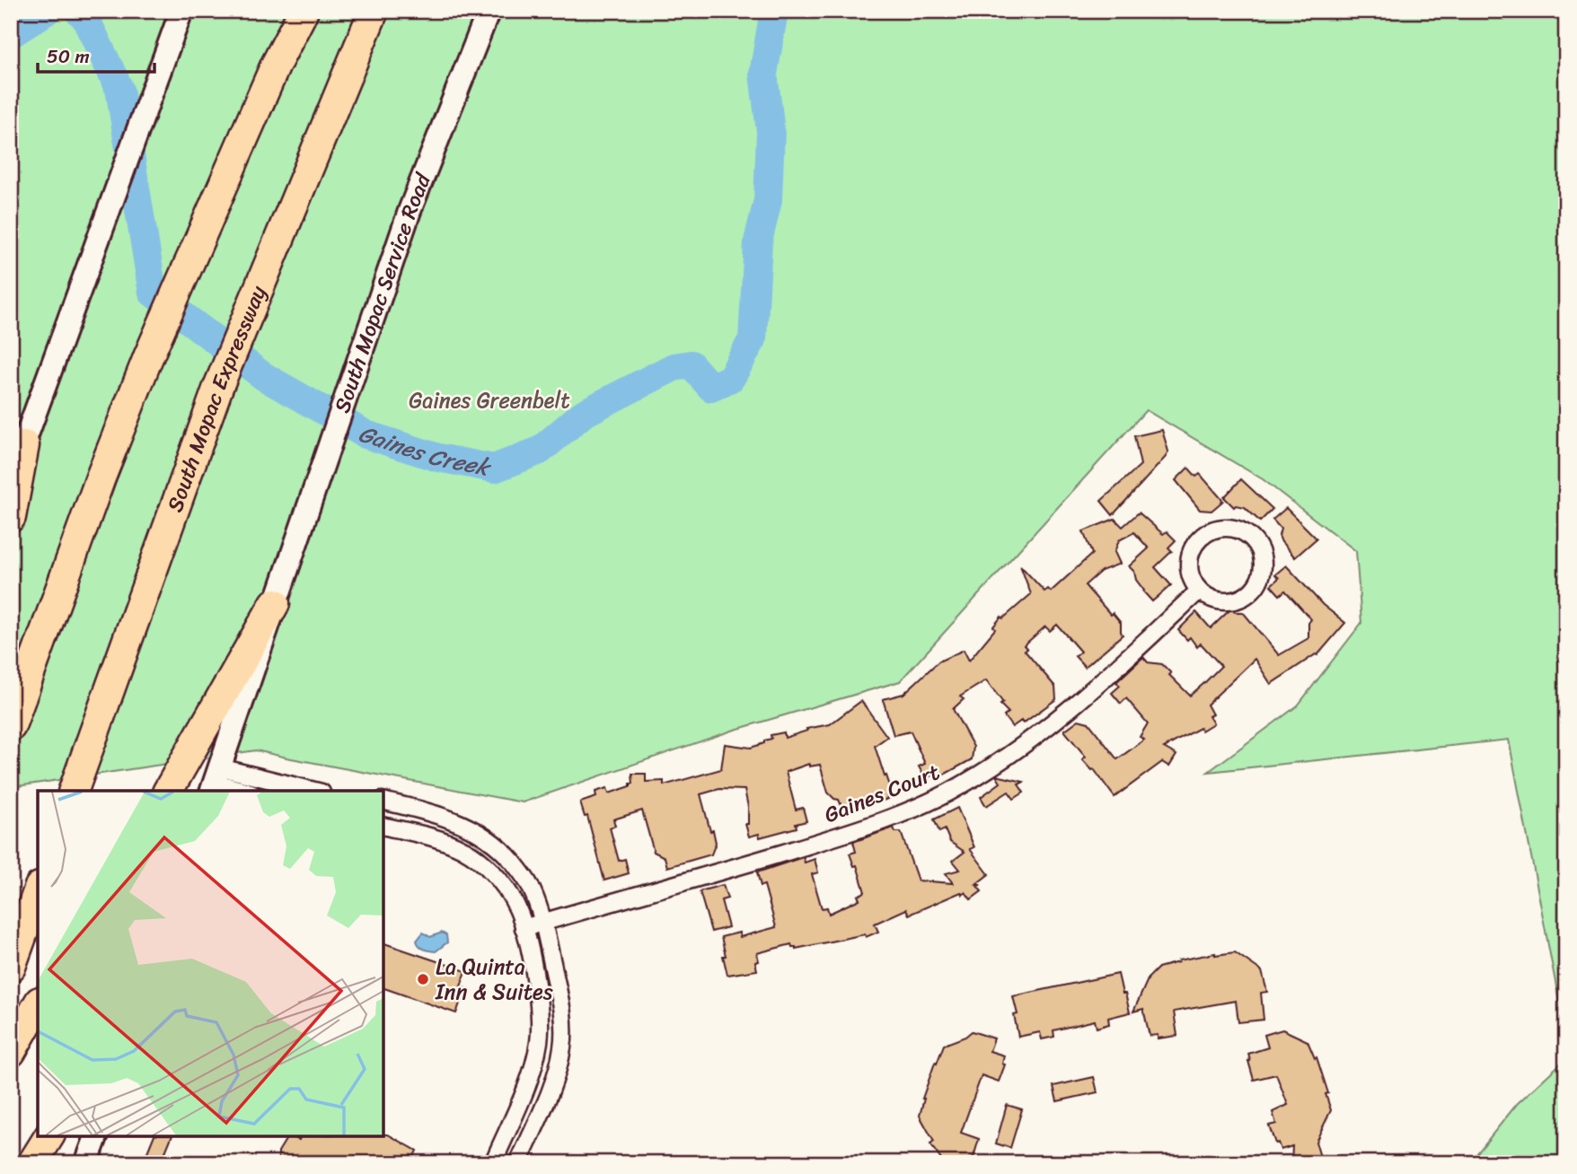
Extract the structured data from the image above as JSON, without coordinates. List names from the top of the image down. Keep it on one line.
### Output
{"streets":{"highway":["South Mopac Expressway"],"main road":["South Mopac Service Road"],"street":["Gaines Court"]},"water":["Gaines Creek"],"parks":["Gaines Greenbelt"],"places":["La Quinta Inn & Suites"],"scale_bar":"50 m"}
